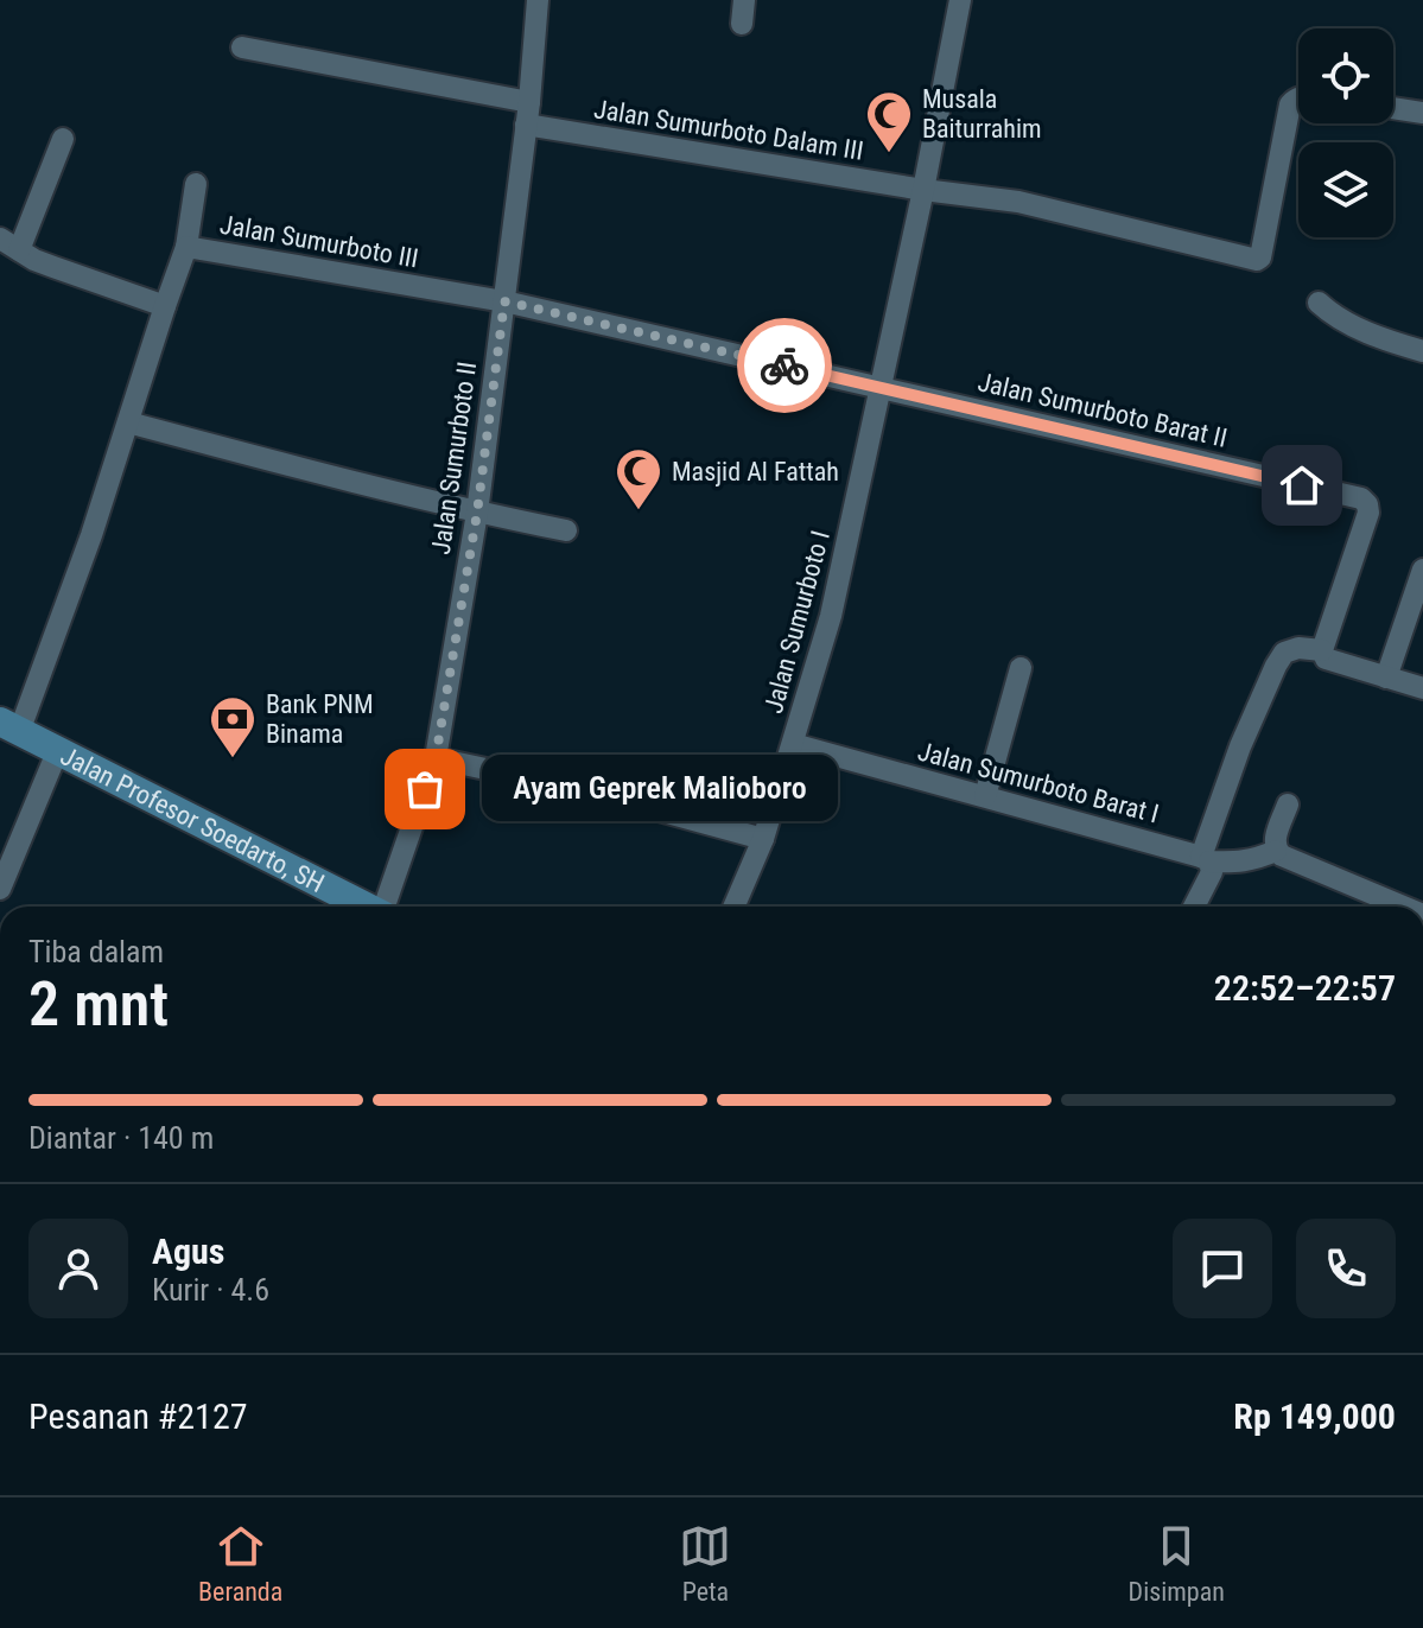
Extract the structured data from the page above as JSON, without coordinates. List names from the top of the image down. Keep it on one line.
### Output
{"streets":{"main road":["Jalan Profesor Soedarto, SH"],"street":["Jalan Sumurboto Dalam III","Jalan Sumurboto III","Jalan Sumurboto Barat II","Jalan Sumurboto II","Jalan Sumurboto I","Jalan Sumurboto Barat I"]},"crossings":[["Jalan Sumurboto Dalam III","Jalan Sumurboto II"],["Jalan Sumurboto Dalam III","Jalan Sumurboto I"],["Jalan Sumurboto III","Jalan Sumurboto Barat II"],["Jalan Sumurboto III","Jalan Sumurboto II"],["Jalan Sumurboto III","Jalan Sumurboto I"],["Jalan Sumurboto III","Jalan Profesor Soedarto, SH"],["Jalan Sumurboto Barat II","Jalan Sumurboto I"],["Jalan Sumurboto I","Jalan Sumurboto Barat I"]],"places":{"mosque":["Musala Baiturrahim","Masjid Al Fattah"],"bank":["Bank PNM Binama"],"other":["Ayam Geprek Malioboro"]},"page":{"bubble":"Ayam Geprek Malioboro","heading":["2 mnt","Tiba dalam","22:52–22:57"],"panel":["Agus","Kurir · 4.6","Pesanan #2127","Rp 149,000"],"bar":"Diantar · 140 m","tabs":["Beranda","Peta","Disimpan"]}}
